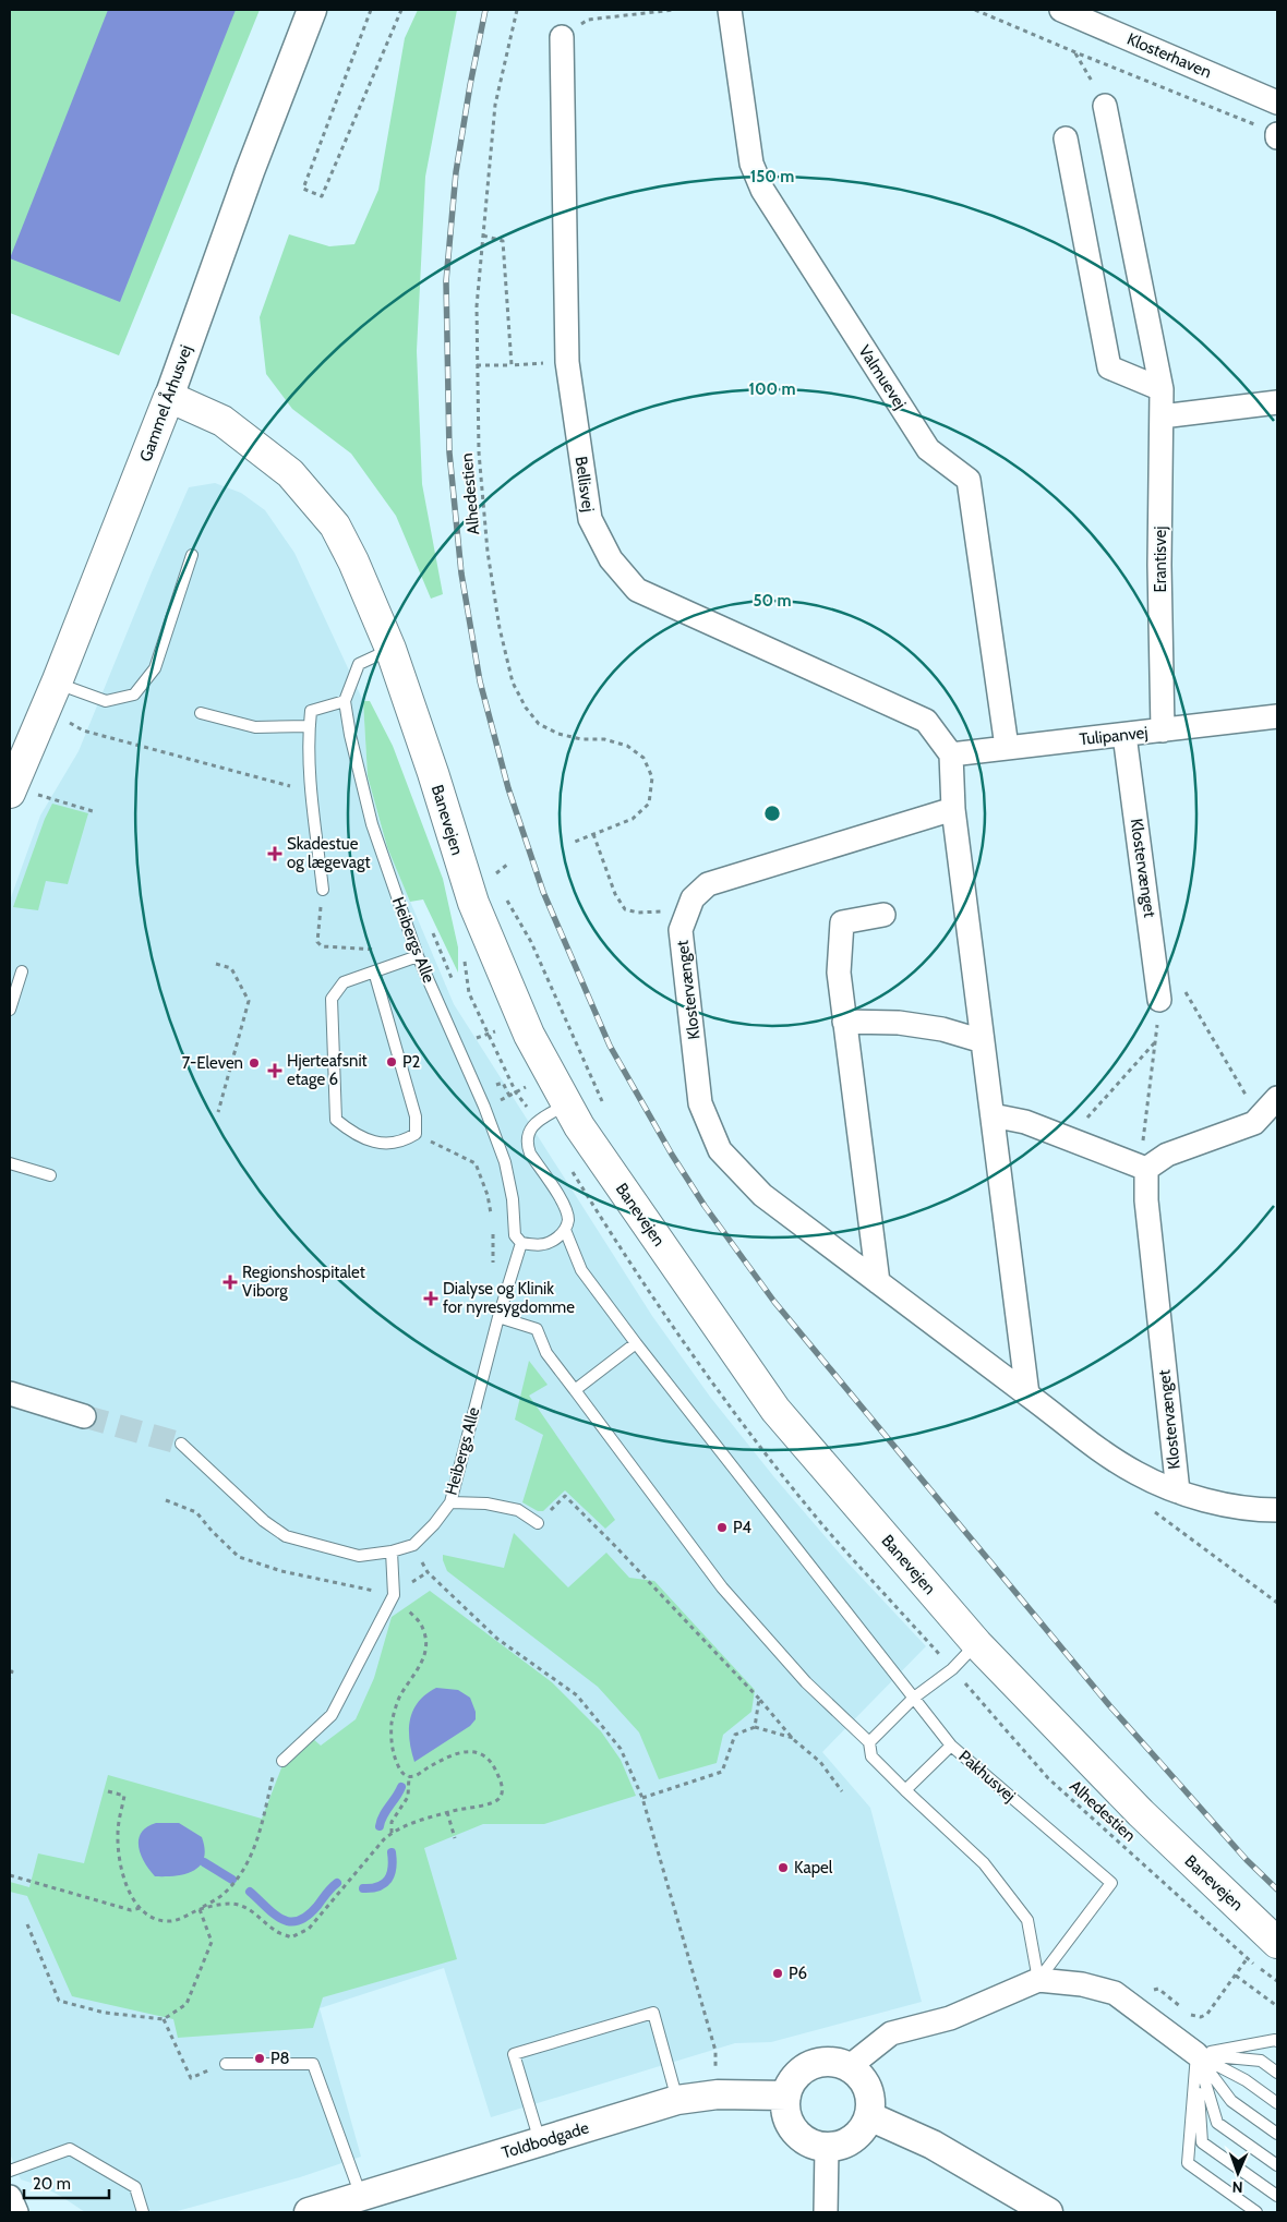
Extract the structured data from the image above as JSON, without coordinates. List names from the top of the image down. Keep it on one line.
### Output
{"streets":{"main road":["Gammel Århusvej","Banevejen"],"street":["Klosterhaven","Valmuevej","Bellisvej","Erantisvej","Tulipanvej","Klostervænget","Pakhusvej","Toldbodgade"],"lane":["Heibergs Alle"],"path":["Alhedestien"]},"crossings":[["Valmuevej","Tulipanvej"],["Gammel Århusvej","Banevejen"],["Bellisvej","Tulipanvej"],["Erantisvej","Tulipanvej"],["Tulipanvej","Klostervænget"],["Banevejen","Heibergs Alle"],["Pakhusvej","Toldbodgade"]],"places":{"health":["Skadestue og lægevagt","Hjerteafsnit etage 6","Regionshospitalet Viborg","Dialyse og Klinik for nyresygdomme"],"other":["P2","7-Eleven","P4","Kapel","P6","P8"]},"scale_bar":"20 m","north":"bottom","rings":["150 m","100 m","50 m"]}
